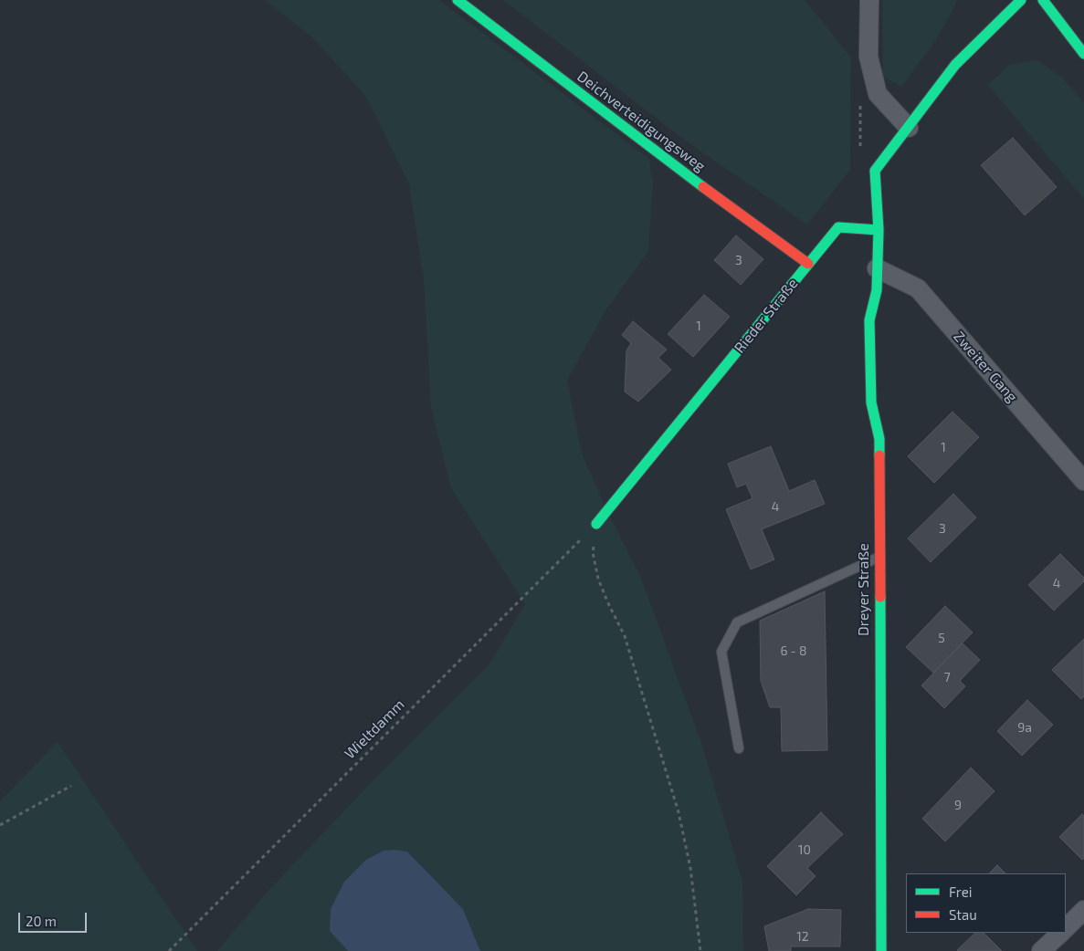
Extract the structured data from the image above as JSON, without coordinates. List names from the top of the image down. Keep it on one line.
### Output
{"streets":{"street":["Deichverteidigungsweg","Rieder Straße","Zweiter Gang","Dreyer Straße"],"path":["Wieltdamm"]},"crossings":[["Deichverteidigungsweg","Rieder Straße"],["Rieder Straße","Dreyer Straße"],["Rieder Straße","Wieltdamm"],["Zweiter Gang","Dreyer Straße"]],"house_numbers":["3","1","1","4","3","4","5","6 - 8","7","9a","9","10","12"],"legend":["Frei","Stau"],"scale_bar":"20 m"}
